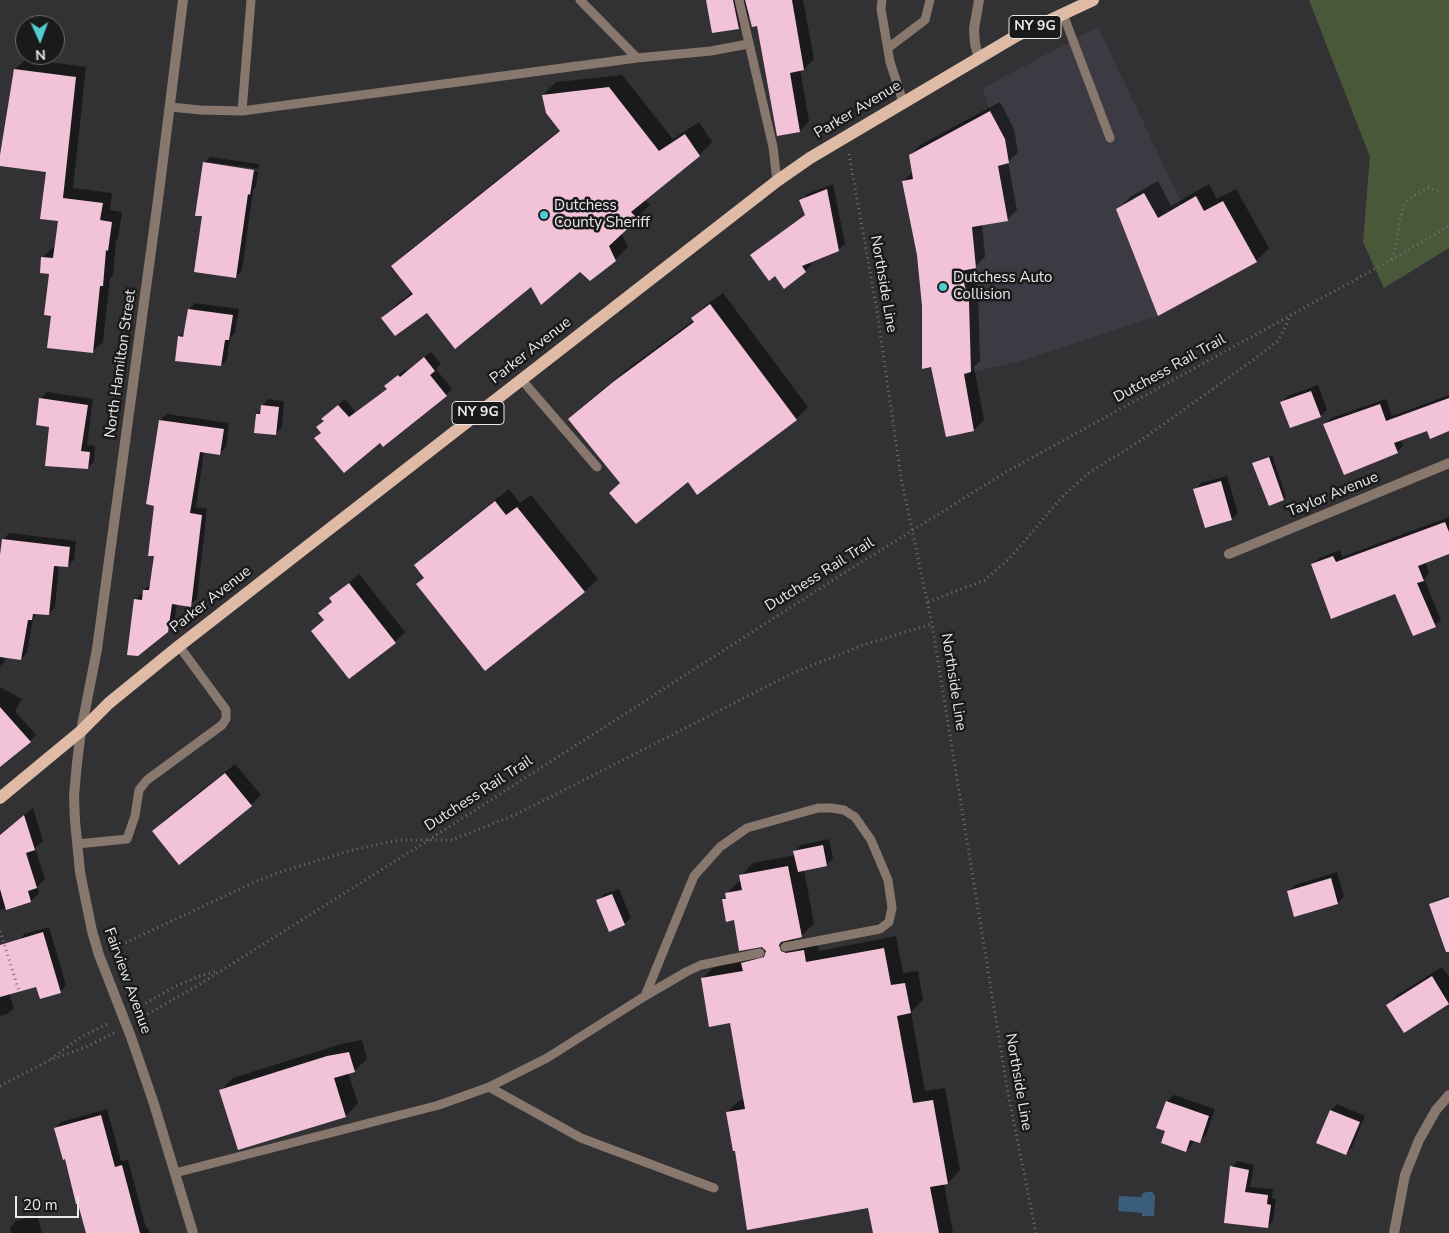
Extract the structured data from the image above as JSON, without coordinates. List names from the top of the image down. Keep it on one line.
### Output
{"streets":{"main road":["NY 9G","Parker Avenue"],"street":["North Hamilton Street","Taylor Avenue","Fairview Avenue"],"path":["Northside Line","Dutchess Rail Trail"]},"crossings":[["Parker Avenue","Northside Line"],["Parker Avenue","North Hamilton Street"],["Parker Avenue","Fairview Avenue"],["North Hamilton Street","Fairview Avenue"]],"places":["Dutchess County Sheriff","Dutchess Auto Collision"],"scale_bar":"20 m","north":"bottom"}
